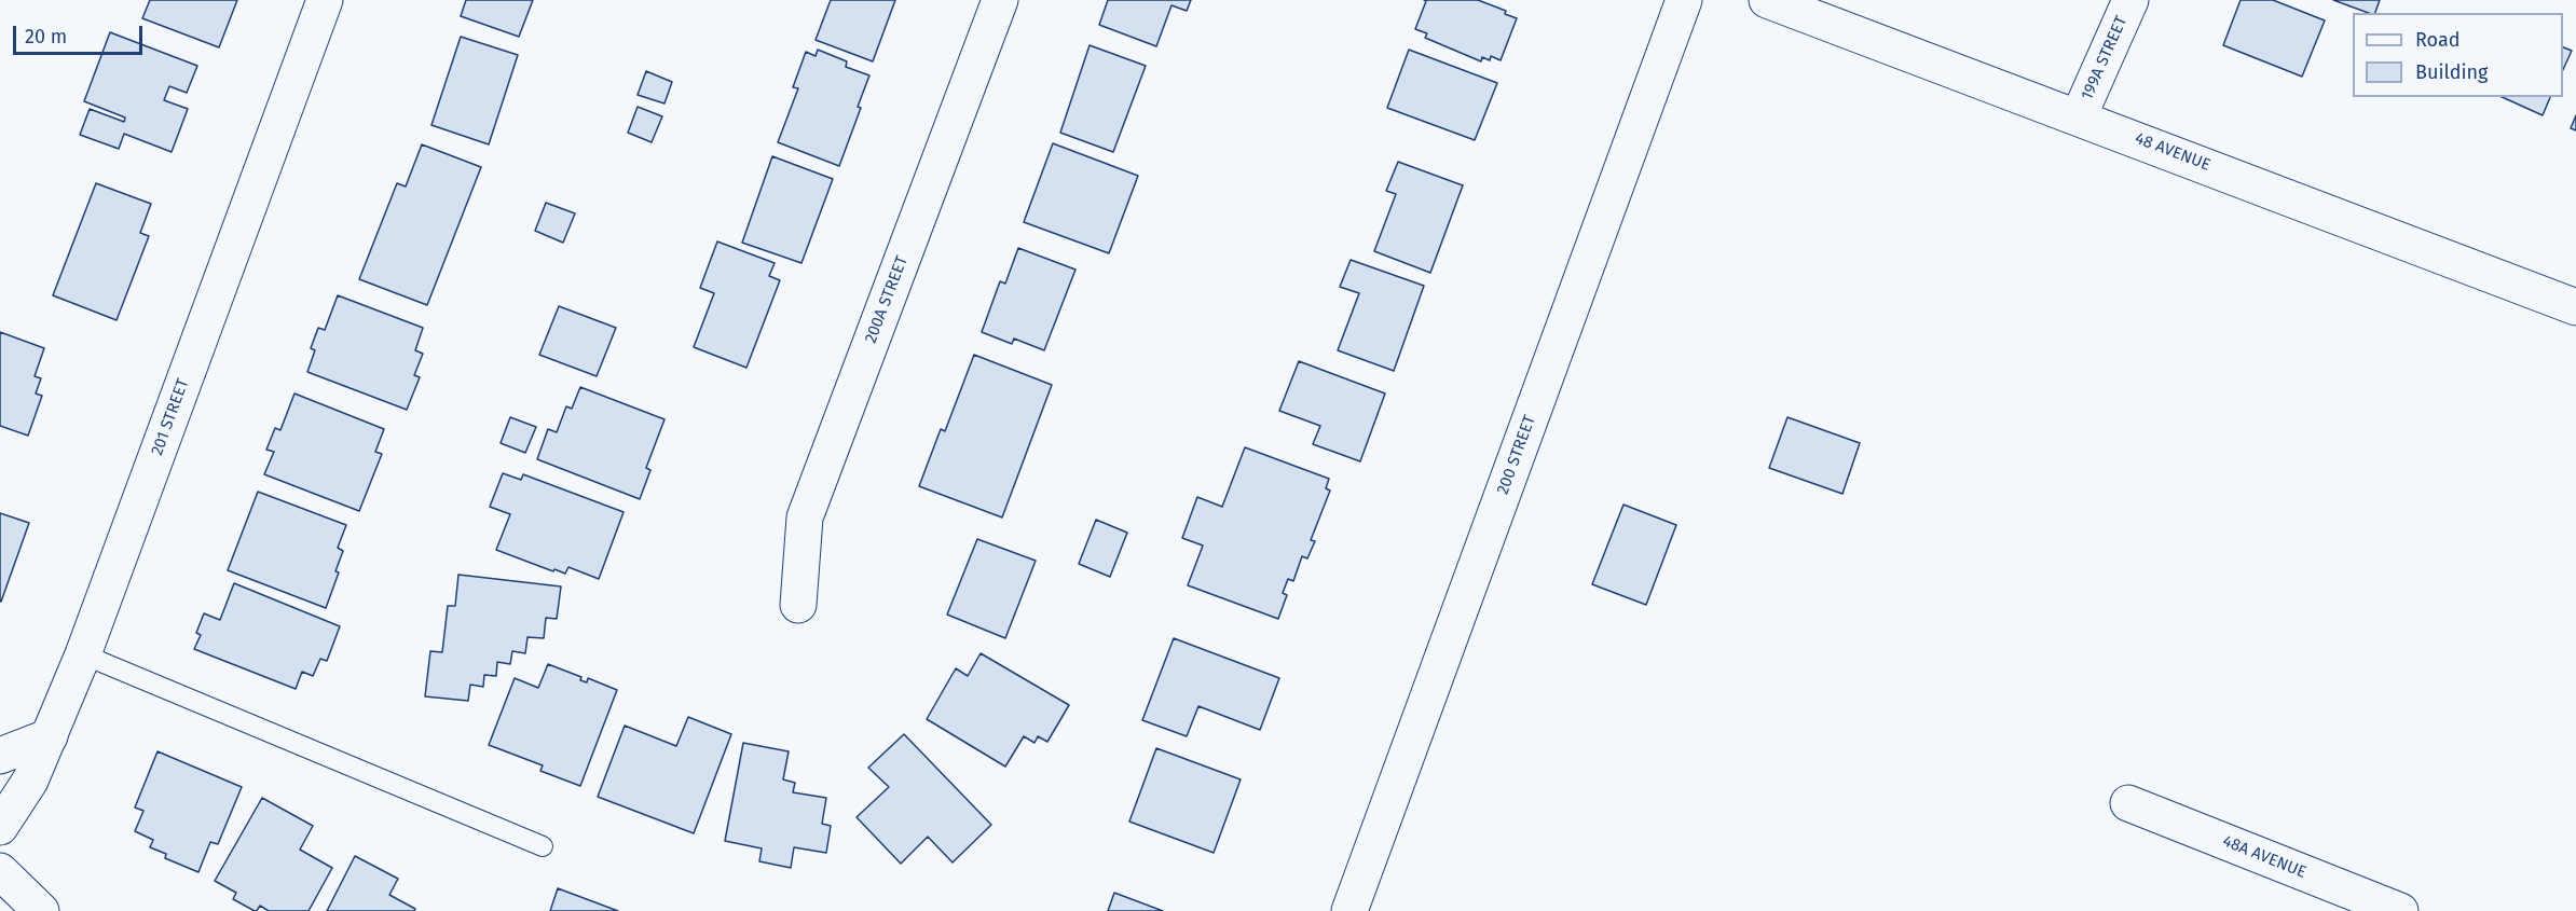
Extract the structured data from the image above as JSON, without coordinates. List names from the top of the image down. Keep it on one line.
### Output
{"streets":{"street":["199A STREET","48 AVENUE","200A STREET","201 STREET","200 STREET","48A AVENUE"]},"crossings":[["199A STREET","48 AVENUE"]],"legend":["Road","Building"],"scale_bar":"20 m"}
